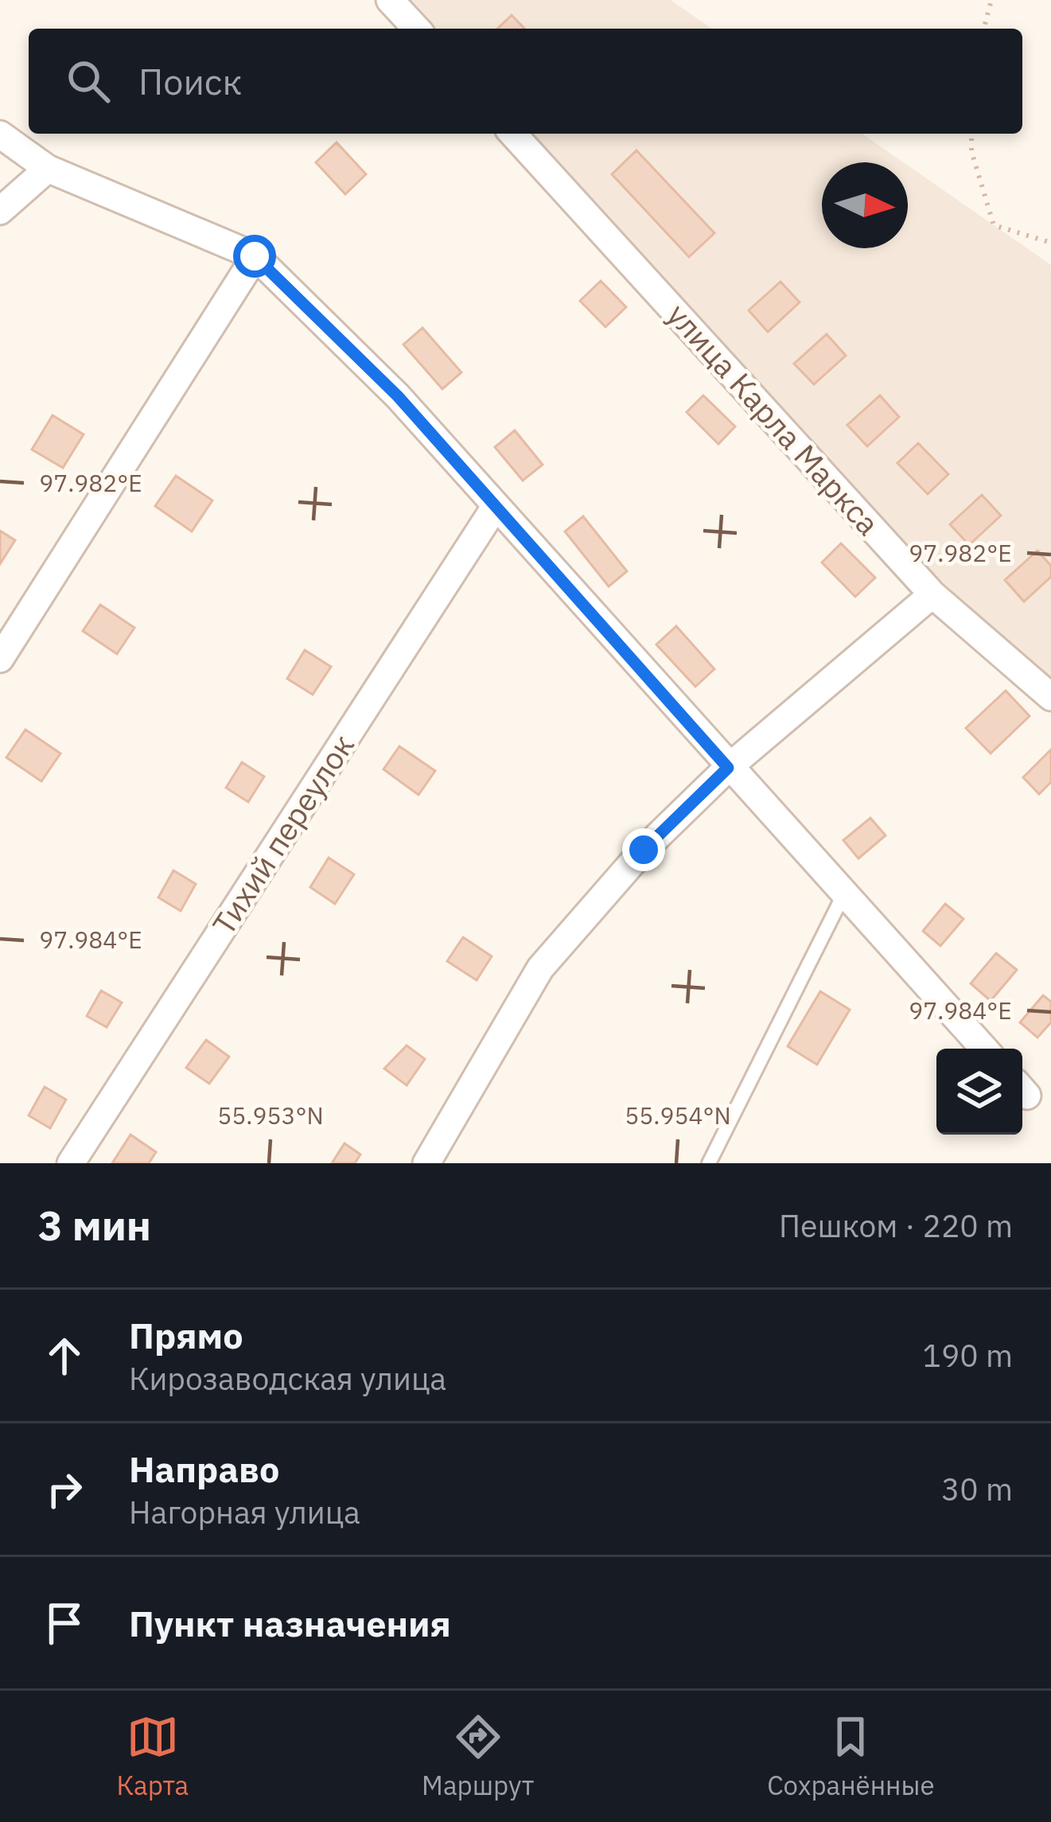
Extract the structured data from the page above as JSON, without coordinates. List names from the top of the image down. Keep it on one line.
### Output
{"streets":{"street":["улица Карла Маркса","Тихий переулок"]},"north":"right","page":{"search":"Поиск","heading":["3 мин","Пешком · 220 m"],"list":[["Прямо","Кирозаводская улица","190 m"],["Направо","Нагорная улица","30 m"],"Пункт назначения"],"nav":["Карта","Маршрут","Сохранённые"]},"coordinates":["97.982°E","97.984°E","55.953°N","55.954°N"]}
